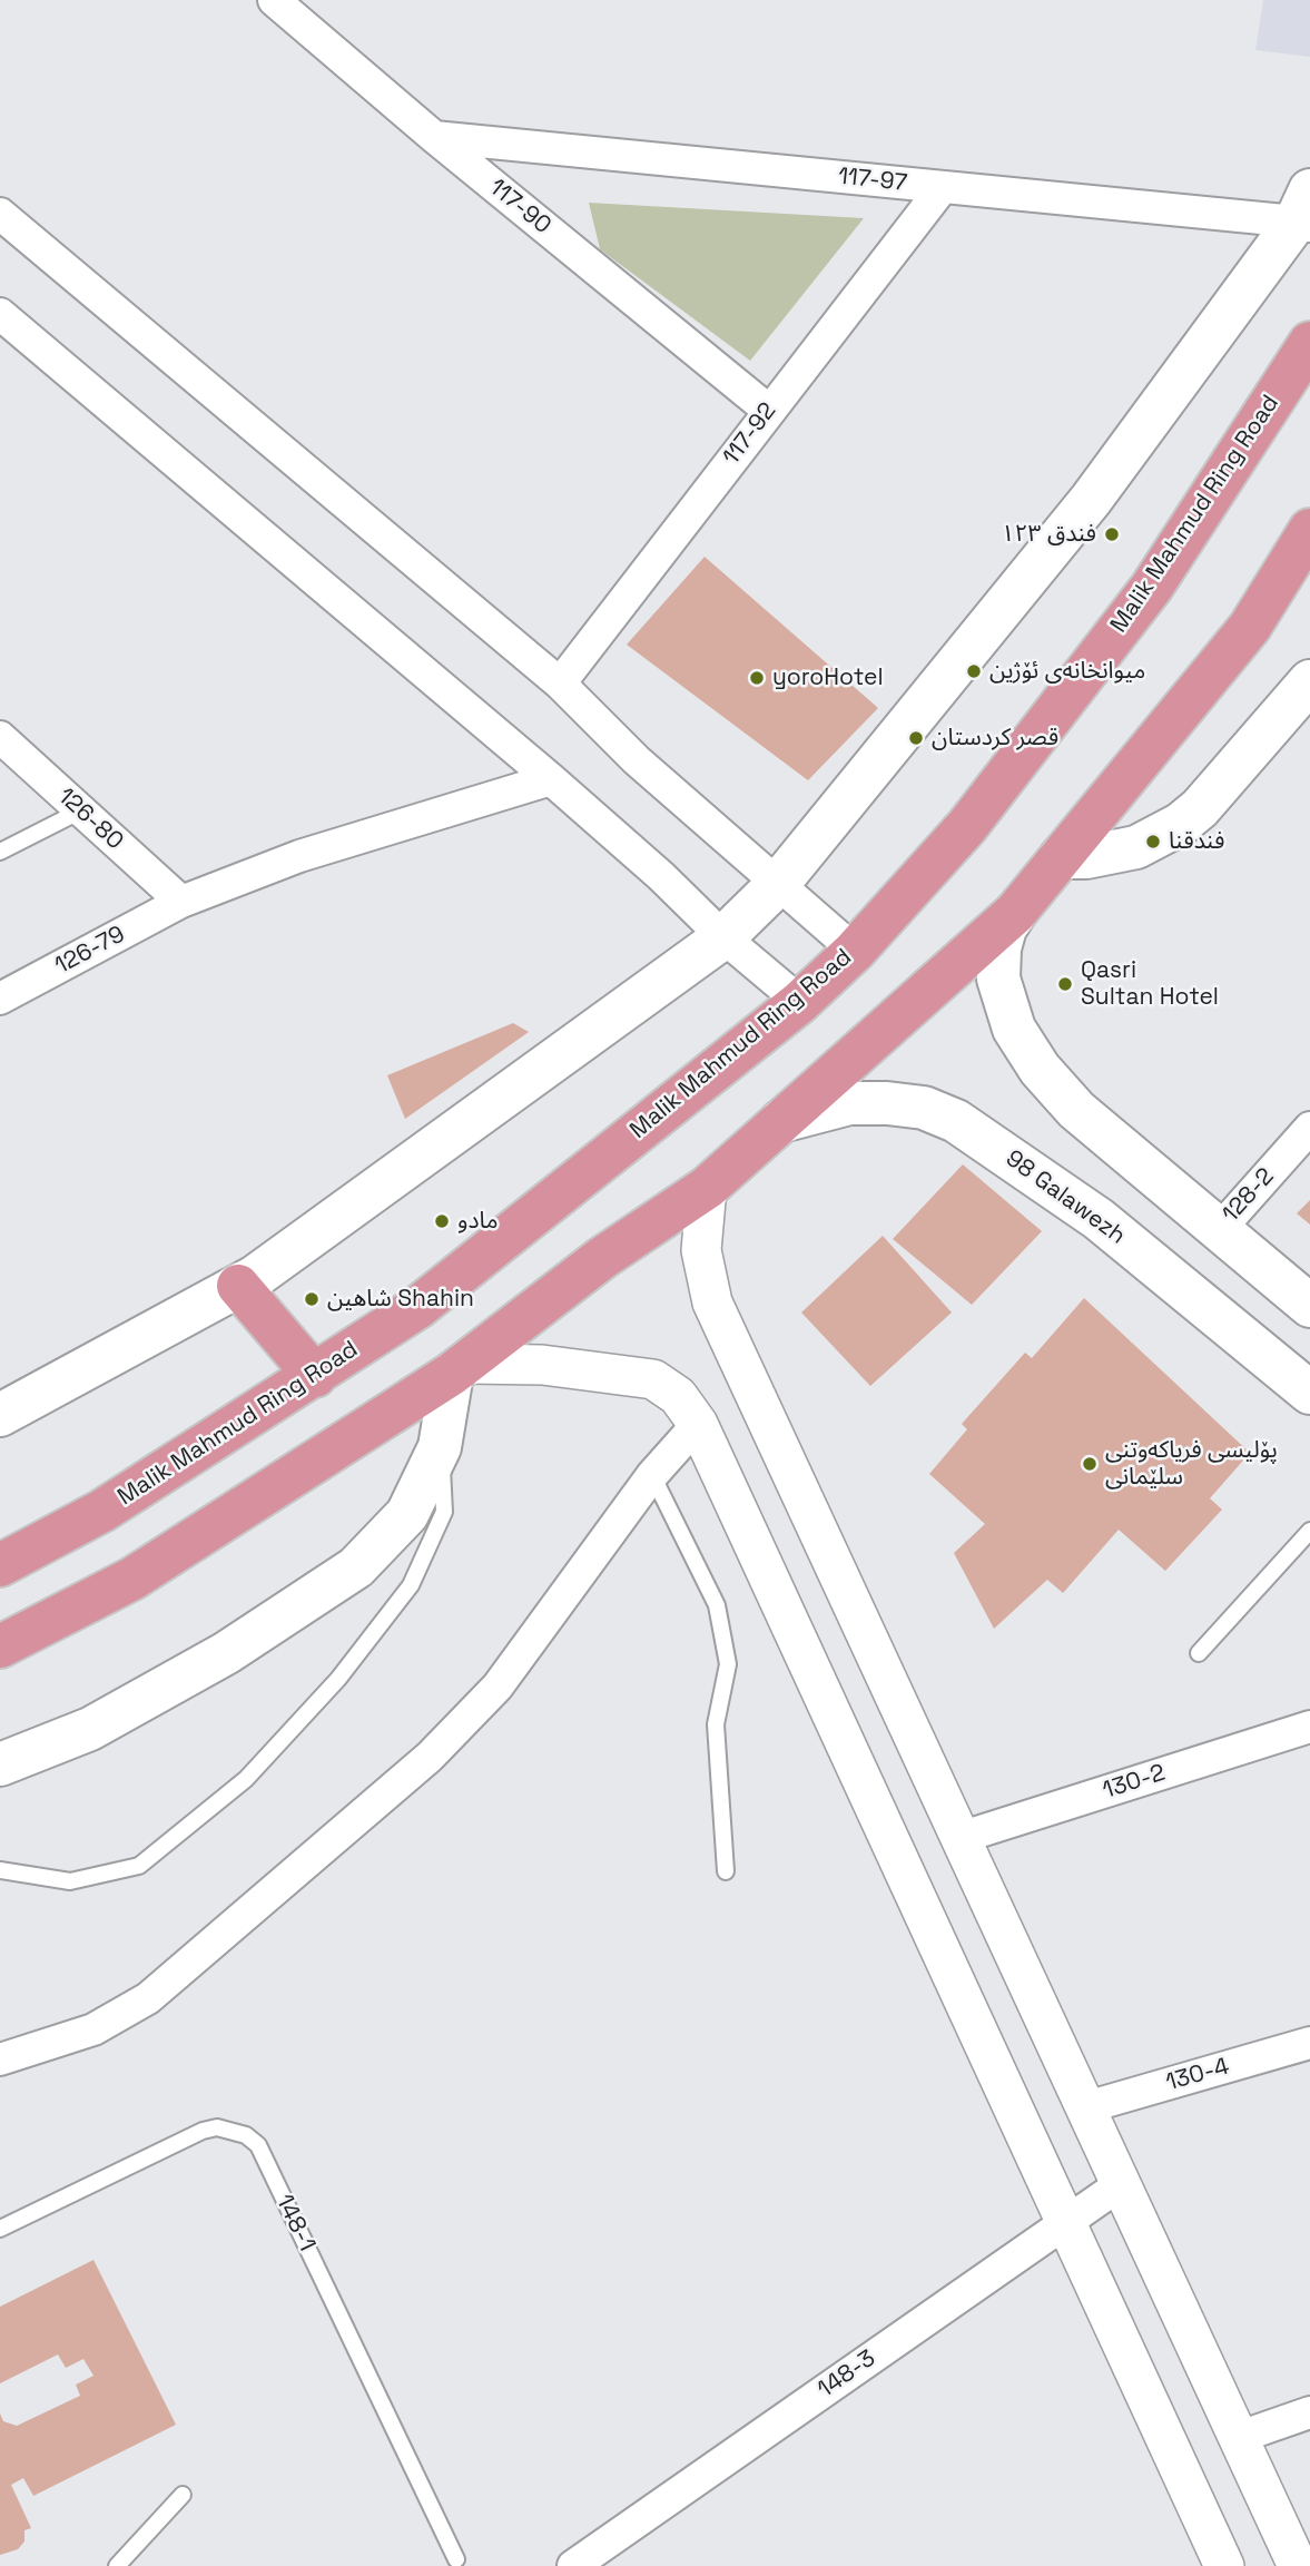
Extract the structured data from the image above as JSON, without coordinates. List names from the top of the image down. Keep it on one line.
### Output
{"streets":{"highway":["Malik Mahmud Ring Road"],"main road":["98 Galawezh"],"street":["117-97","117-90","117-92","126-80","126-79","128-2","130-2","130-4","148-3"],"lane":["148-1"]},"crossings":[["117-97","117-90"],["117-97","117-92"],["117-90","117-92"],["126-80","126-79"]],"places":["فندق ١٢٣","میوانخانەی ئۆژین","yoroHotel","قصر كردستان","فندقنا","Qasri Sultan Hotel","مادو","شاهین Shahin","پۆلیسی فریاکەوتنی سلێمانی"]}
